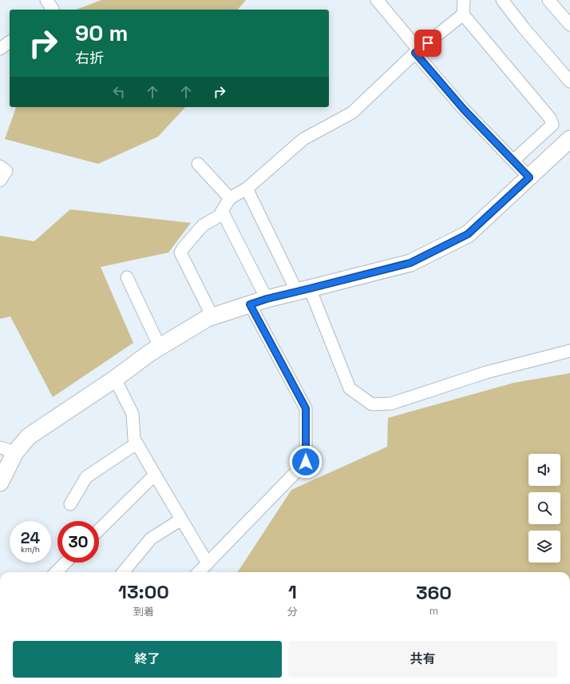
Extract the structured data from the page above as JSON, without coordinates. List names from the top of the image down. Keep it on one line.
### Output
{"page":{"turn":["90 m","右折"],"speed":"24 km/h","limit":"30","eta":["13:00","到着","1","分","360","m"],"buttons":["終了","共有"]}}
